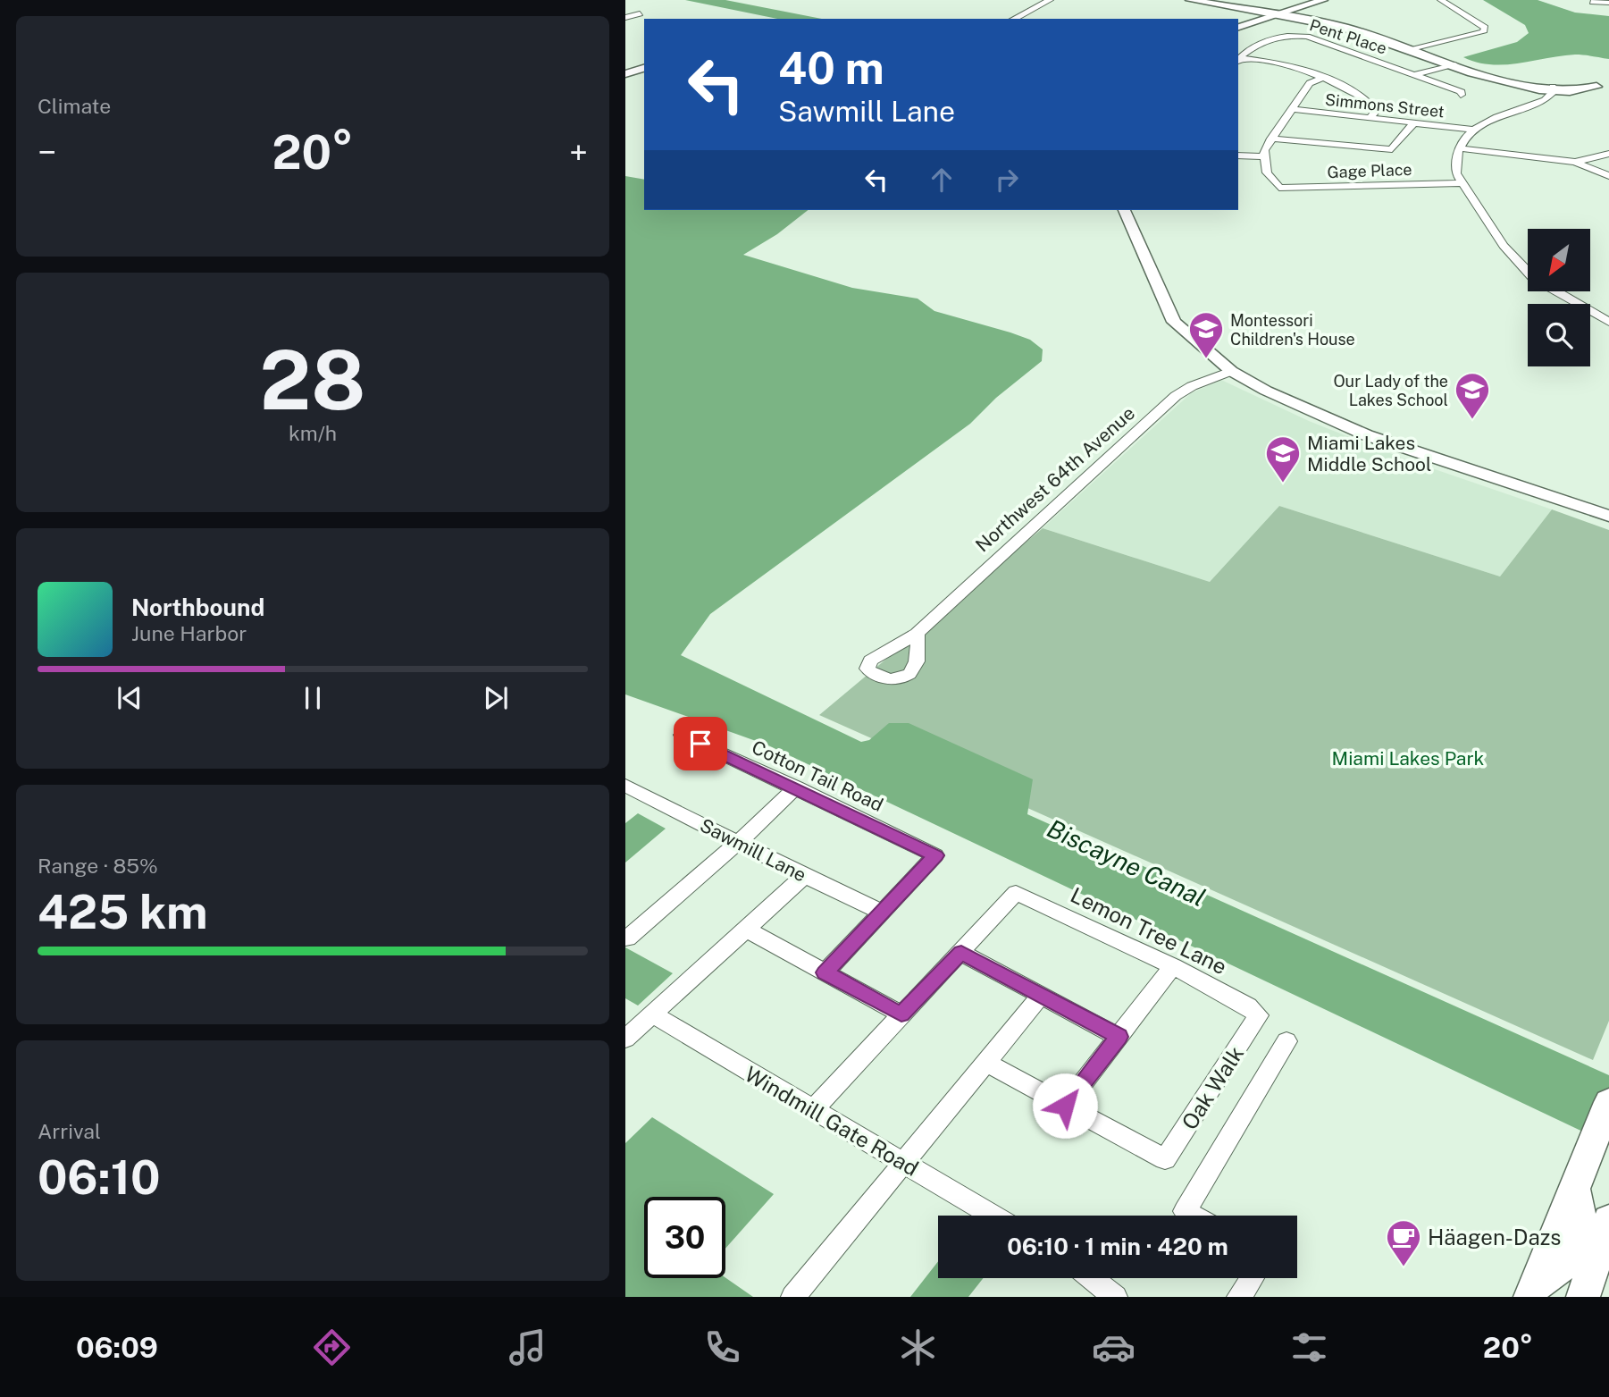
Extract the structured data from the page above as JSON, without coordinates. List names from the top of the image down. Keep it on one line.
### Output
{"streets":{"street":["Pent Place","Simmons Street","Gage Place","Northwest 64th Avenue","Cotton Tail Road","Sawmill Lane","Lemon Tree Lane","Oak Walk","Windmill Gate Road"]},"crossings":[["Cotton Tail Road","Sawmill Lane"],["Lemon Tree Lane","Oak Walk"]],"water":["Biscayne Canal"],"parks":["Miami Lakes Park"],"places":{"school or university":["Montessori Children's House","Our Lady of the Lakes School","Miami Lakes Middle School"],"cafe":["Häagen-Dazs"]},"north":"bottom left","page":{"tile":["Climate",["28","km/h"],["Range · 85%","425 km"],["Arrival","06:10"]],"turn":["40 m","Sawmill Lane"],"heat":["−","20°","+"],"song":["Northbound","June Harbor"],"limit":"30","trip":"06:10 · 1 min · 420 m","tabs":["06:09","20°"]}}
